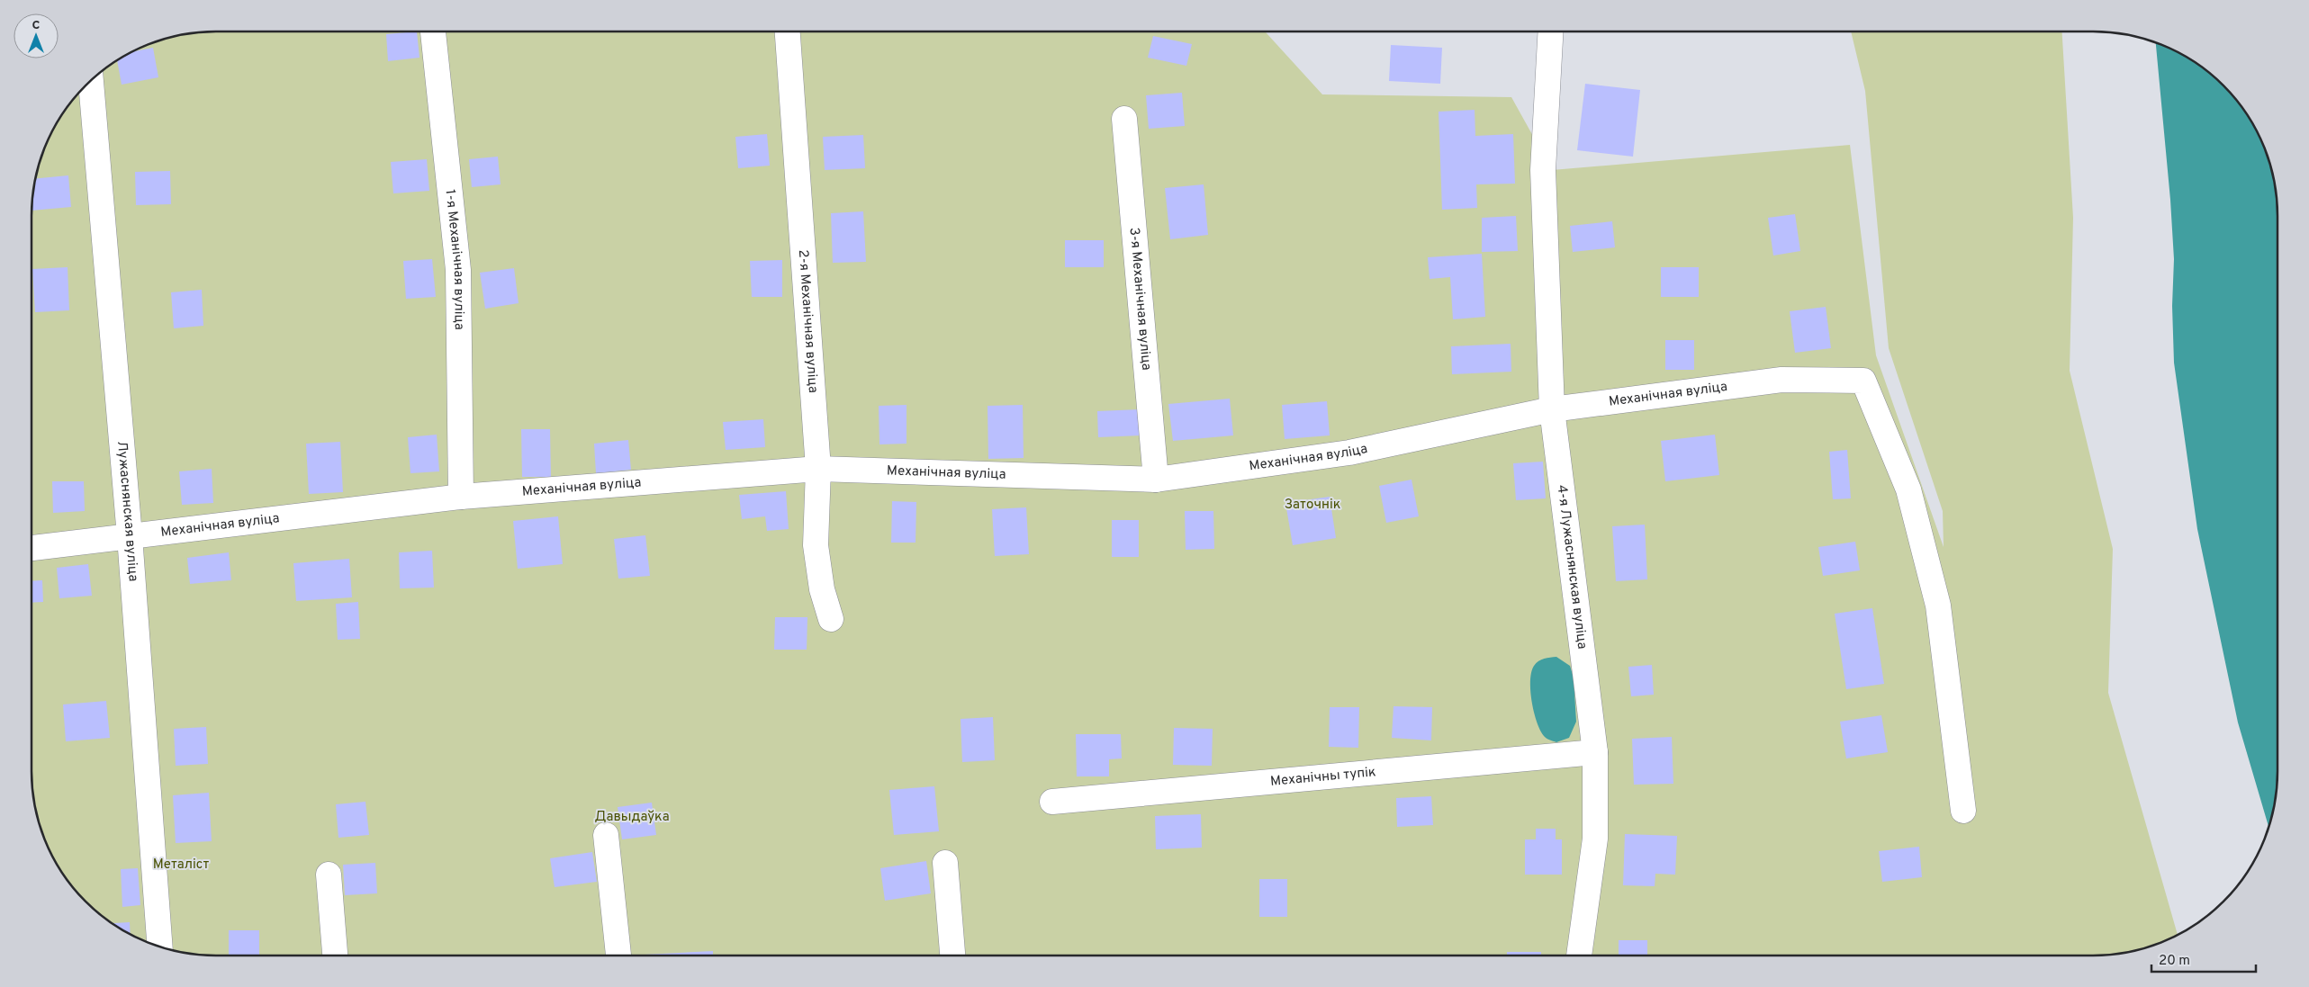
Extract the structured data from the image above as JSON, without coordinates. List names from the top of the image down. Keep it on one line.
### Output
{"streets":{"street":["1-я Механічная вуліца","3-я Механічная вуліца","2-я Механічная вуліца","Механічная вуліца","Лужаснянская вуліца","4-я Лужаснянская вуліца","Механічны тупік"]},"crossings":[["1-я Механічная вуліца","Механічная вуліца"],["3-я Механічная вуліца","Механічная вуліца"],["2-я Механічная вуліца","Механічная вуліца"],["Механічная вуліца","Лужаснянская вуліца"],["Механічная вуліца","4-я Лужаснянская вуліца"],["4-я Лужаснянская вуліца","Механічны тупік"]],"parks":["Заточнік","Давыдаўка","Металіст"],"scale_bar":"20 m","north":"top"}
